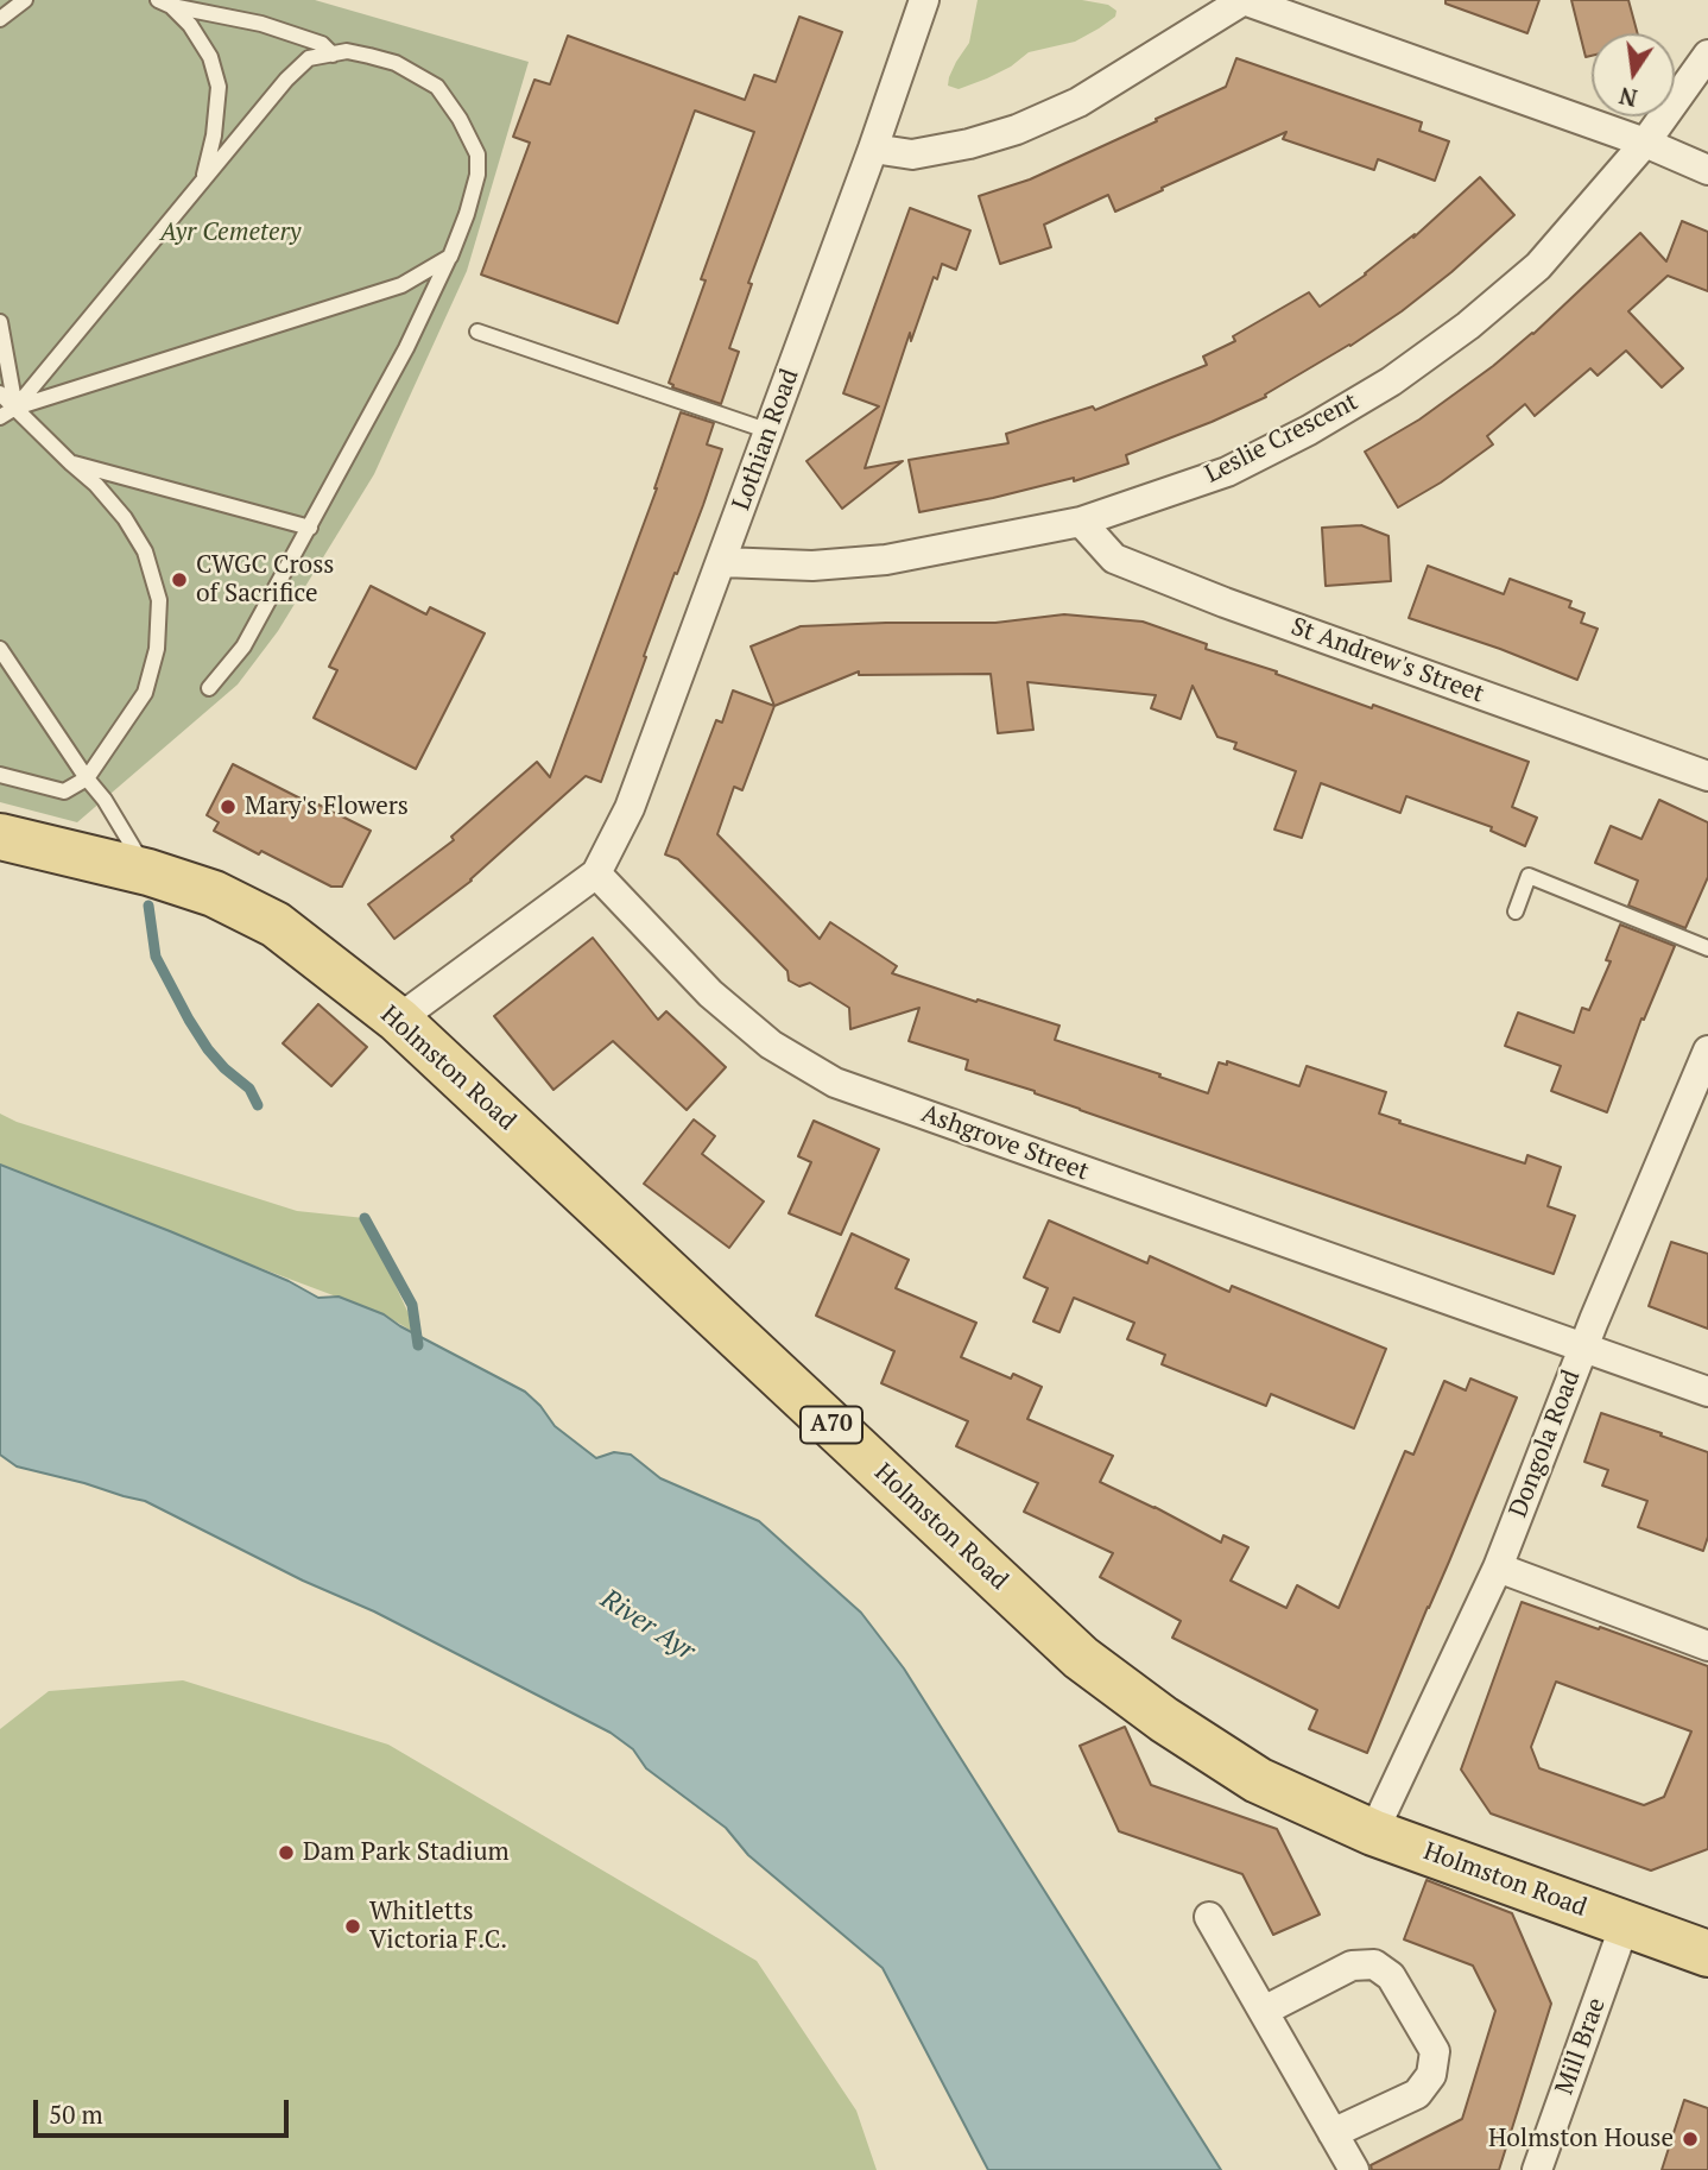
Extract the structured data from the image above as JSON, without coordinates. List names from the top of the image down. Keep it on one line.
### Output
{"streets":{"main road":["Holmston Road","A70"],"street":["Leslie Crescent","Lothian Road","St Andrew's Street","Ashgrove Street","Dongola Road","Mill Brae"]},"crossings":[["Leslie Crescent","Lothian Road"],["Leslie Crescent","St Andrew's Street"],["Lothian Road","Ashgrove Street"],["Holmston Road","Dongola Road"],["Holmston Road","Mill Brae"],["Ashgrove Street","Dongola Road"]],"water":["River Ayr"],"parks":["Ayr Cemetery"],"places":["CWGC Cross of Sacrifice","Mary's Flowers","Dam Park Stadium","Whitletts Victoria F.C.","Holmston House"],"scale_bar":"50 m","north":"bottom"}
